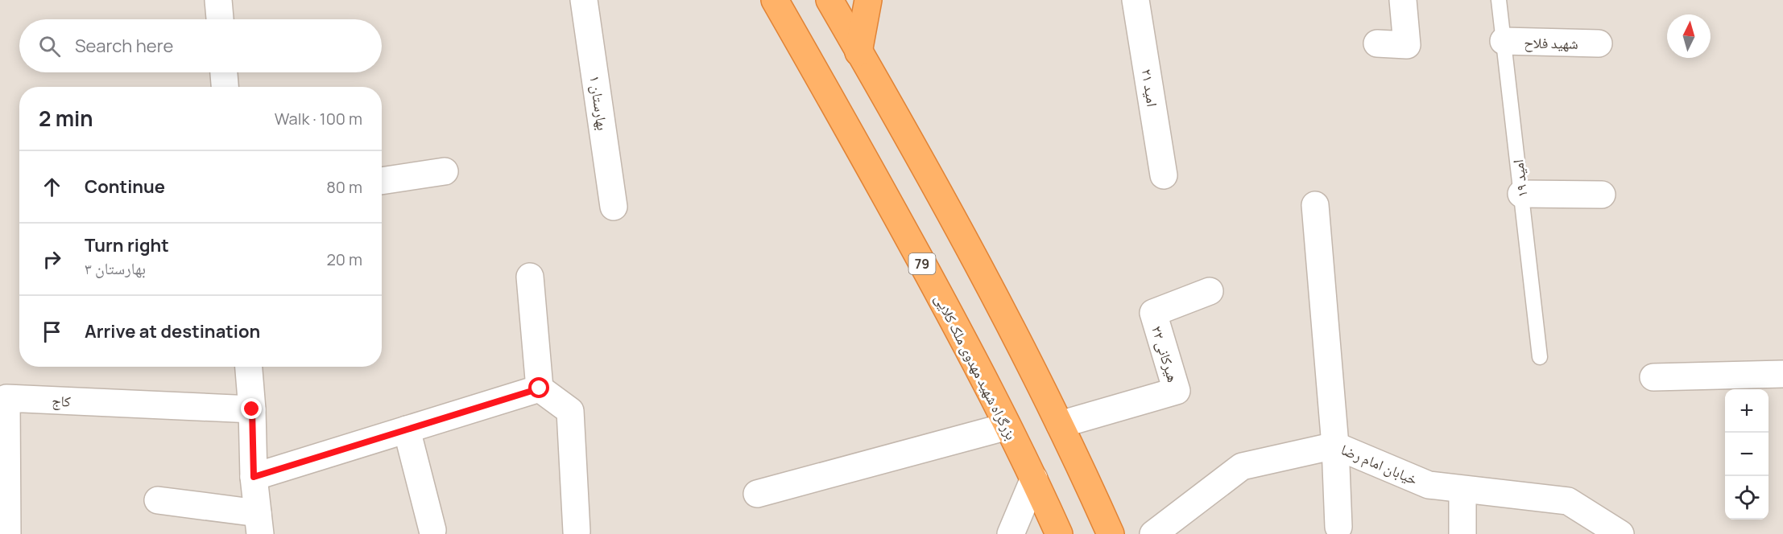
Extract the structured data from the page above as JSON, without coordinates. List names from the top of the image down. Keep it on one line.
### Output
{"streets":{"highway":["79","بزرگراه شهید مهدوی ملک کلایی"],"street":["شهید فلاح","امید ۲۱","بهارستان ۱","هیرکانی ۲۲","کاج","خیابان امام رضا"],"lane":["امید ۱۹"]},"crossings":[["شهید فلاح","امید ۱۹"]],"north":"top","page":{"search":"Search here","heading":["2 min","Walk · 100 m"],"list":[["Continue","80 m"],["Turn right","بهارستان ۳","20 m"],"Arrive at destination"],"map_buttons":["+","−"]}}
